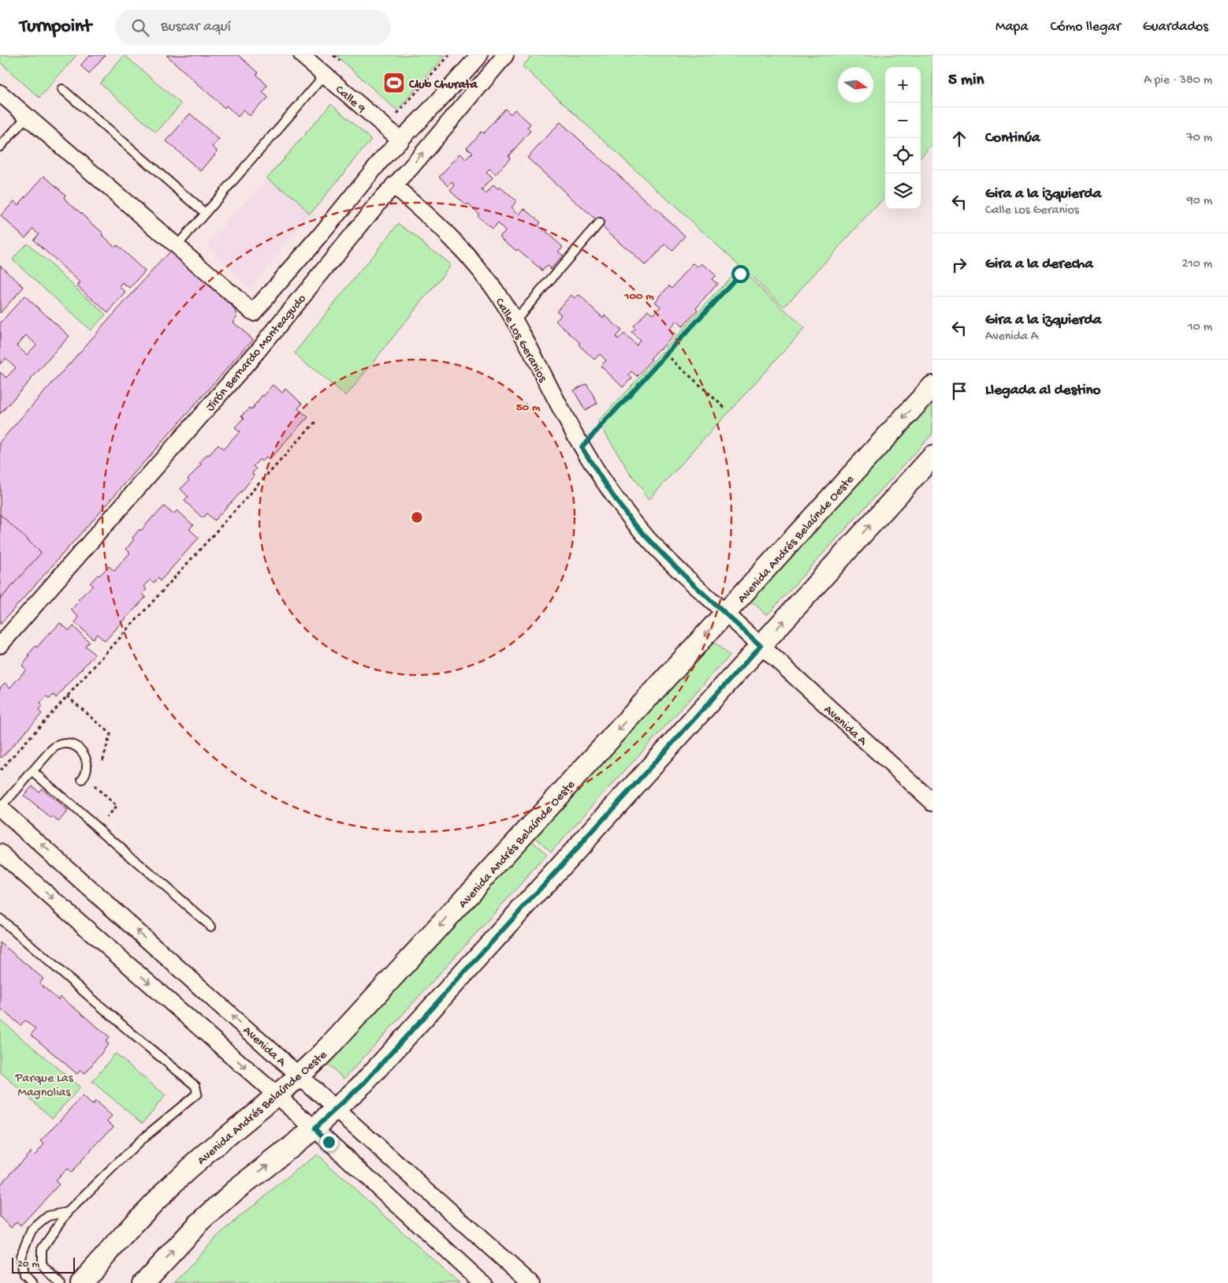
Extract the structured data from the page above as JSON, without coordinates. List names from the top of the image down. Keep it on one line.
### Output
{"streets":{"street":["Calle 9","Calle Los Geranios","Jirón Bernardo Monteagudo","Avenida Andrés Belaúnde Oeste","Avenida A"]},"crossings":[["Calle 9","Jirón Bernardo Monteagudo"],["Calle Los Geranios","Jirón Bernardo Monteagudo"],["Calle Los Geranios","Avenida Andrés Belaúnde Oeste"],["Calle Los Geranios","Avenida A"],["Avenida Andrés Belaúnde Oeste","Avenida A"]],"parks":["Parque Las Magnolias"],"places":{"sports":["Club Churata"]},"scale_bar":"20 m","north":"right","page":{"header":"Turnpoint","search":"Buscar aquí","nav":["Mapa","Cómo llegar","Guardados"],"heading":["5 min","A pie · 380 m"],"map_buttons":["+","−"],"list":[["Continúa","70 m"],["Gira a la izquierda","Calle Los Geranios","90 m"],["Gira a la derecha","210 m"],["Gira a la izquierda","Avenida A","10 m"],"Llegada al destino"],"scale":"20 m"},"rings":["100 m","50 m"]}
